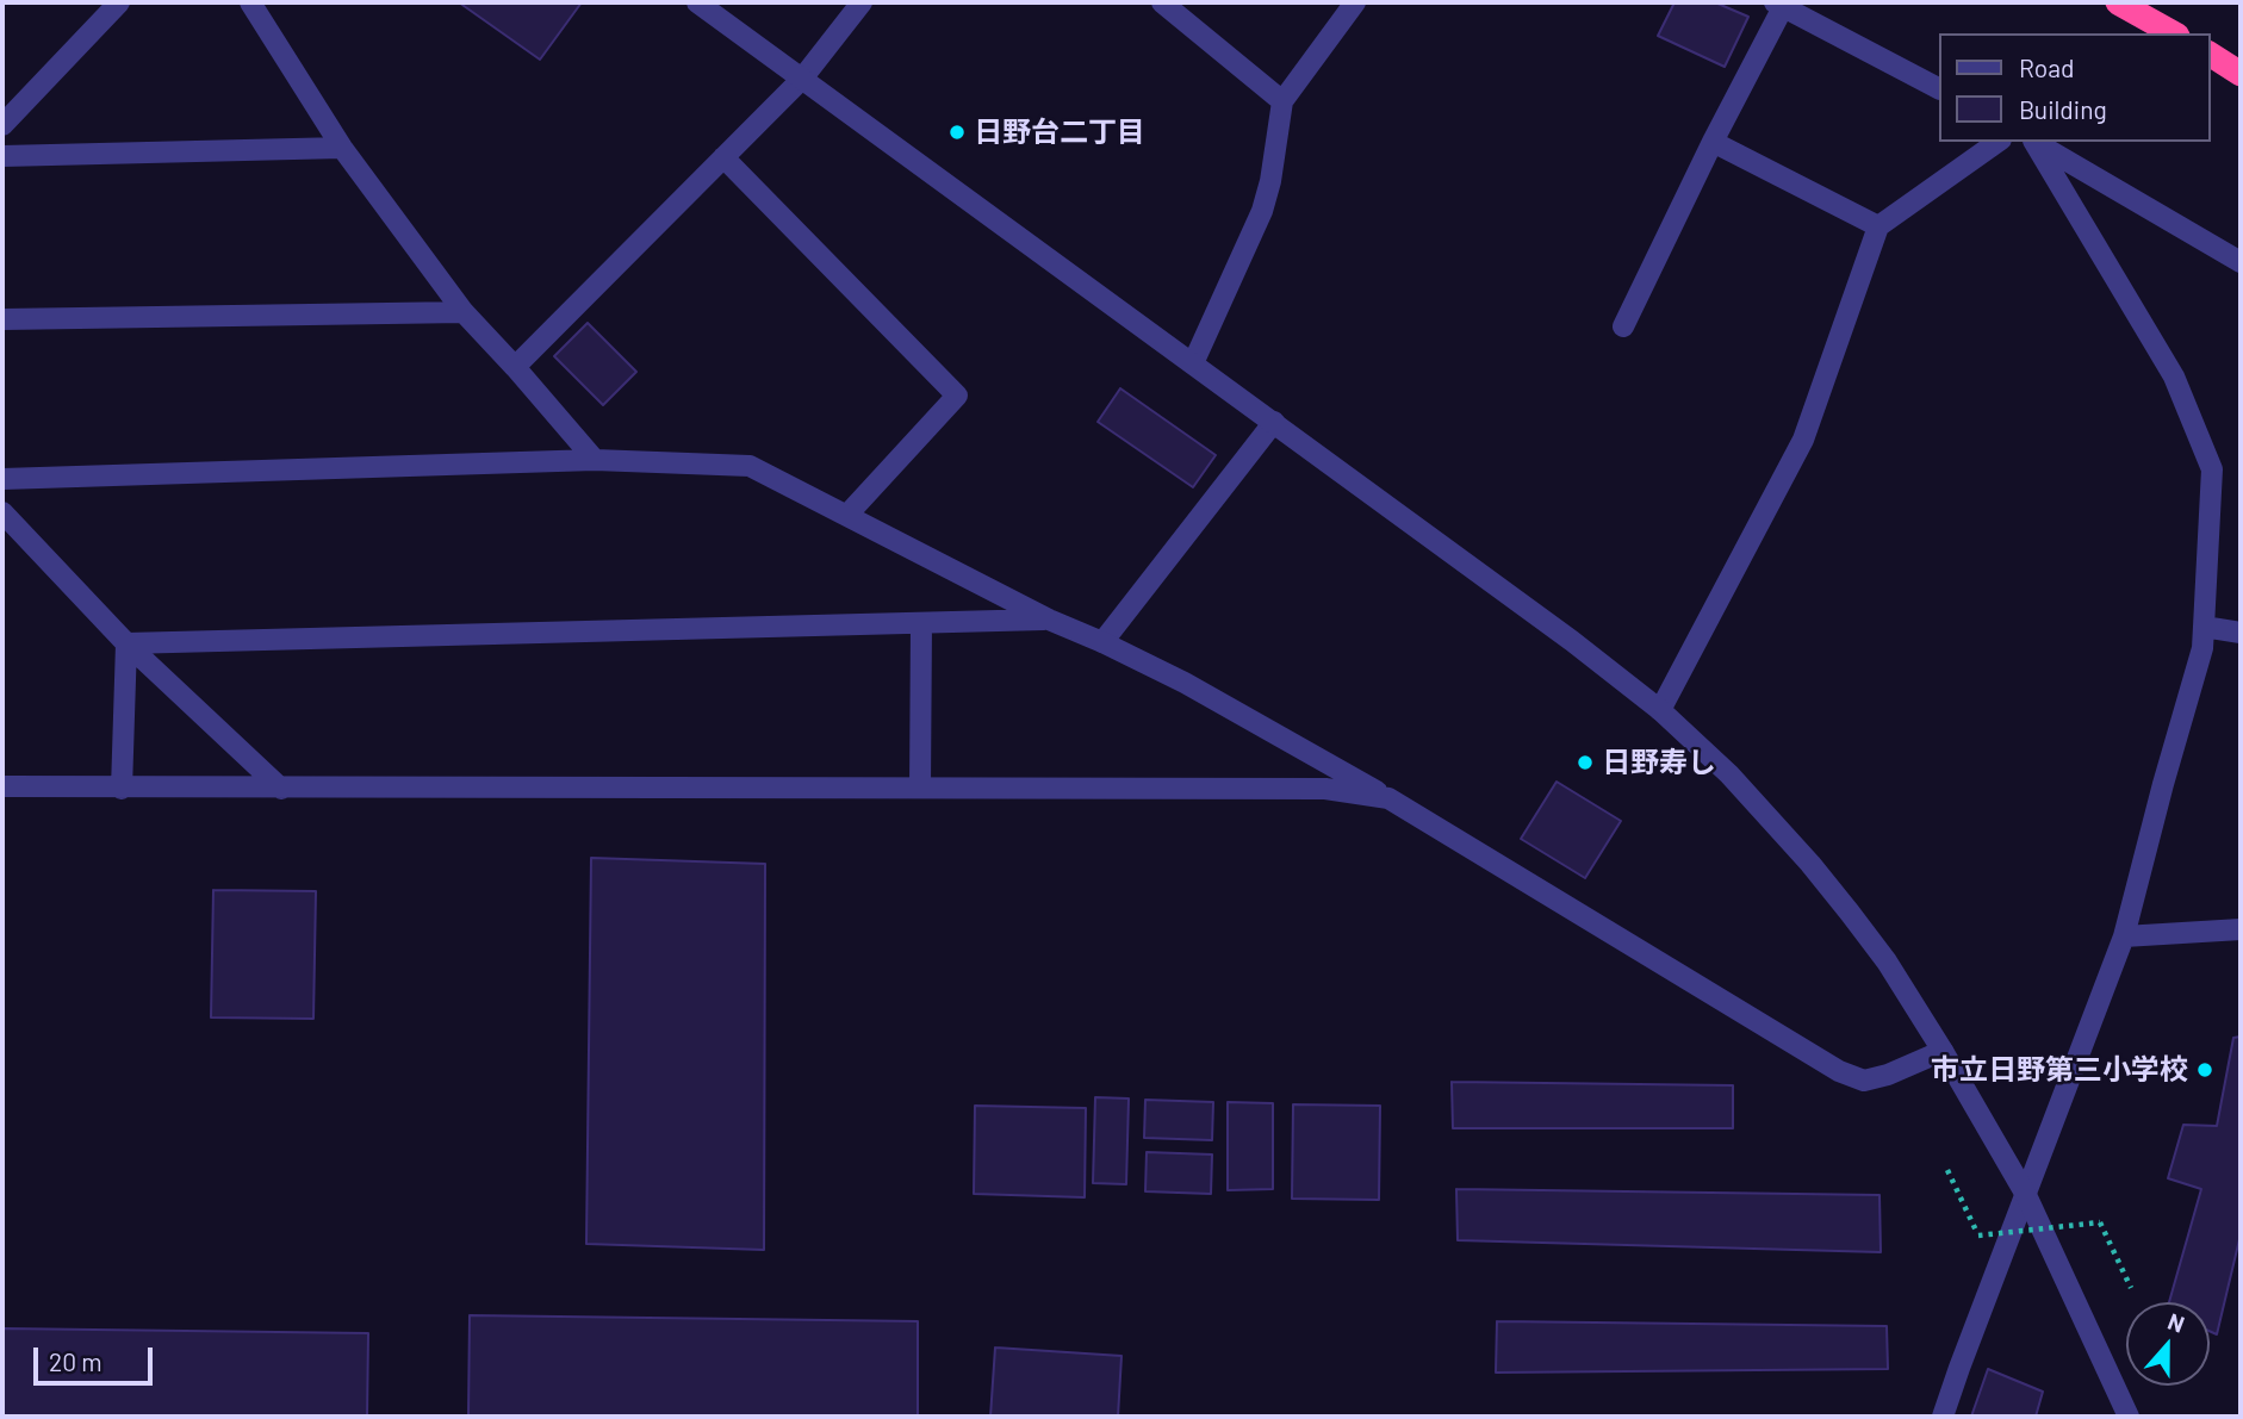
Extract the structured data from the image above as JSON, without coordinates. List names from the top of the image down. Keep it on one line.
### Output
{"places":["日野台二丁目","日野寿し","市立日野第三小学校"],"legend":["Road","Building"],"scale_bar":"20 m","north":"top"}
